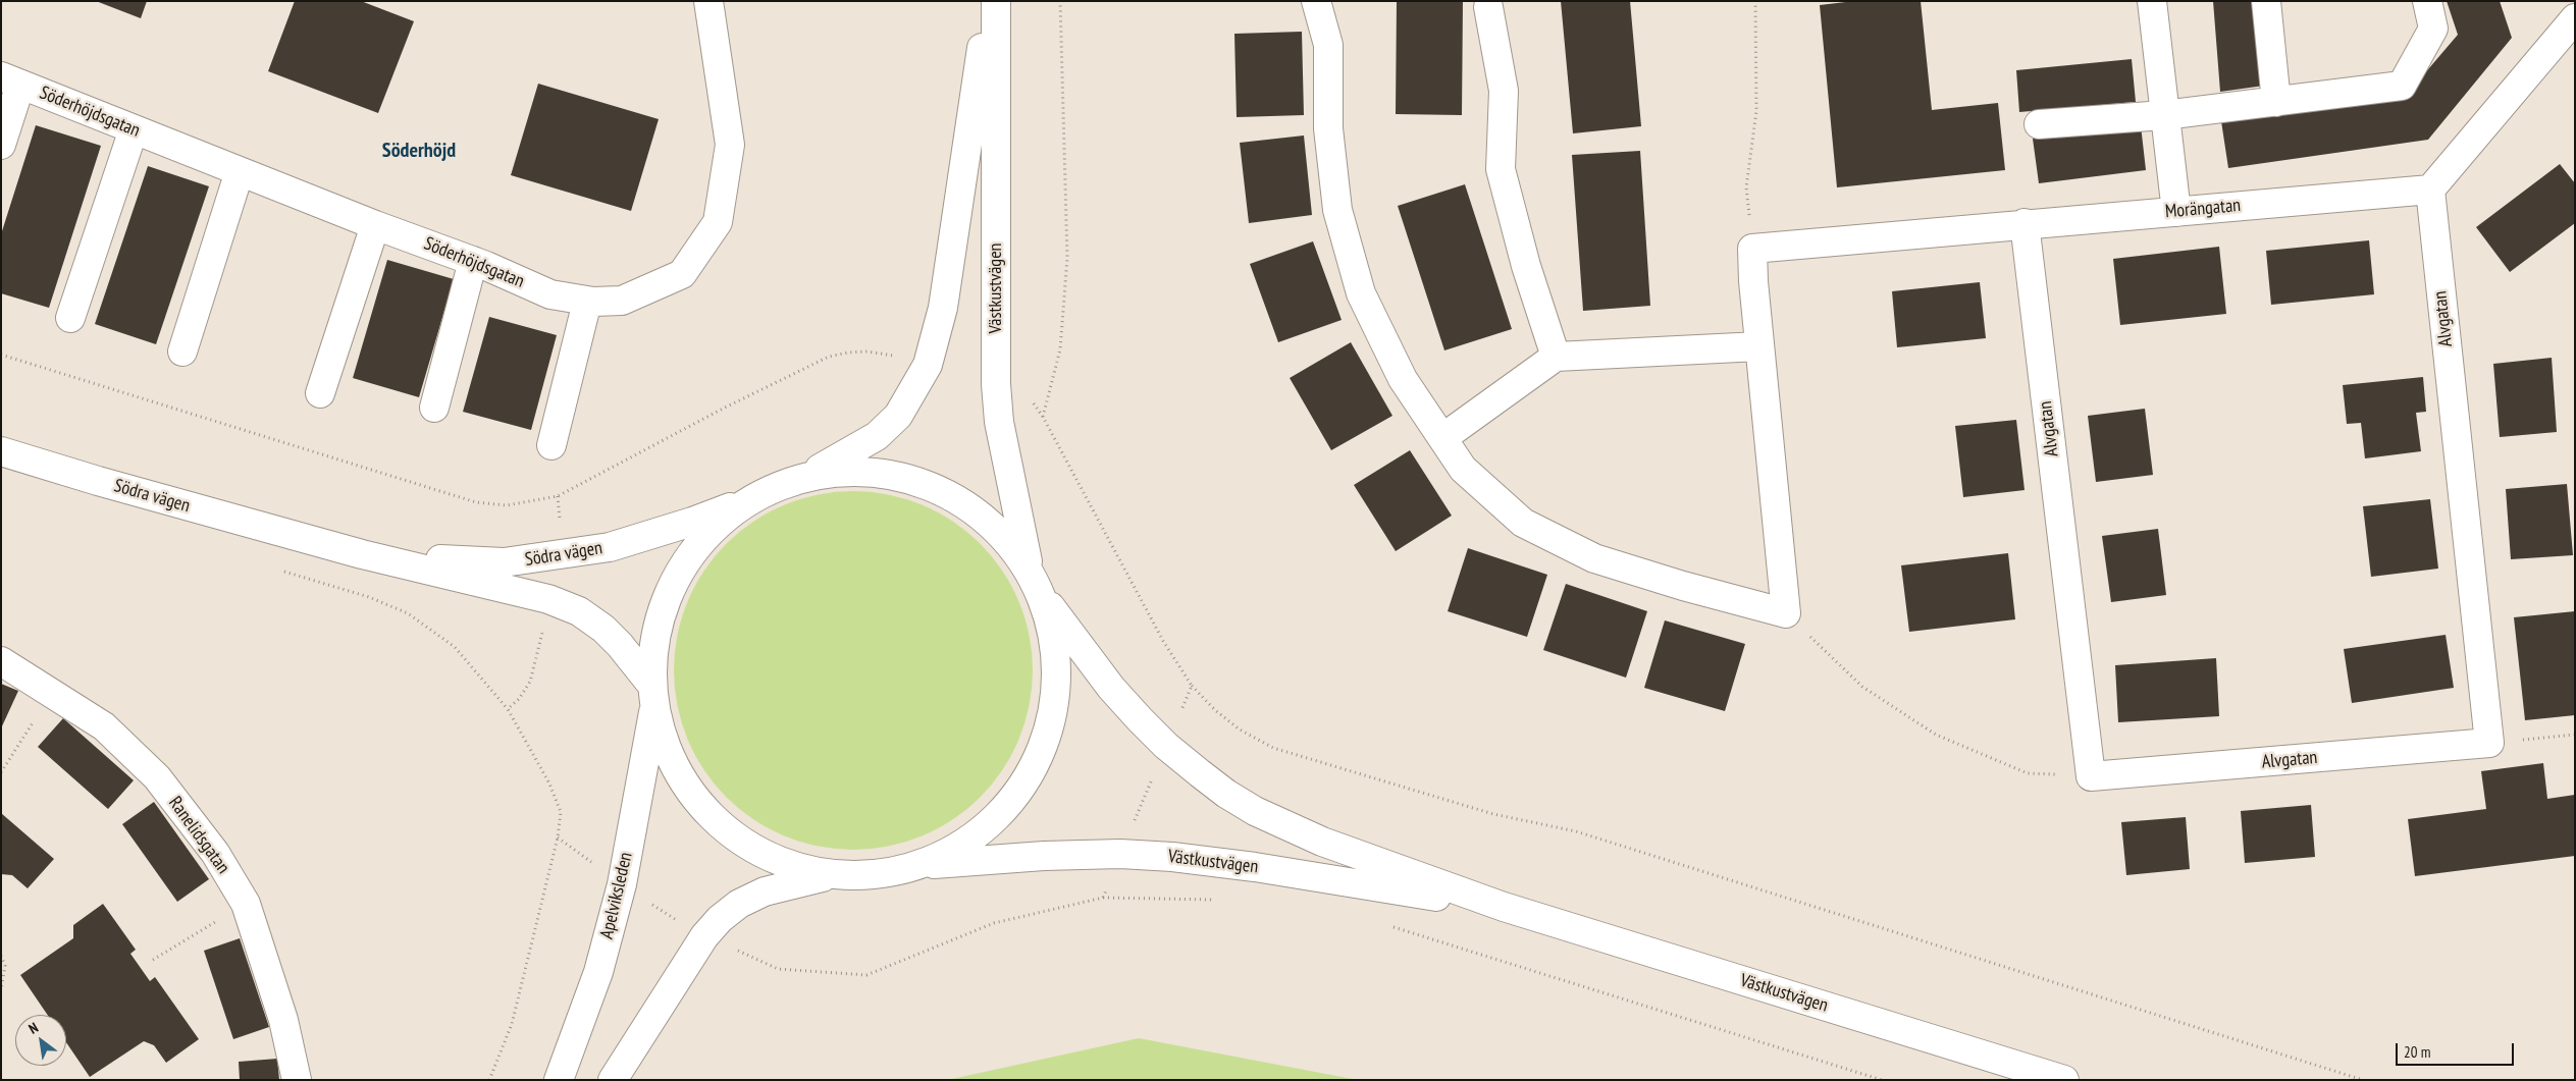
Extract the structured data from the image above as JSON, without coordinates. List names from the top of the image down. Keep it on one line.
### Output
{"streets":{"street":["Söderhöjdsgatan","Morängatan","Västkustvägen","Alvgatan","Södra vägen","Ranelidsgatan","Apelviksleden"]},"crossings":[["Morängatan","Alvgatan"],["Södra vägen","Apelviksleden"]],"districts":["Söderhöjd"],"scale_bar":"20 m","north":"top left"}
